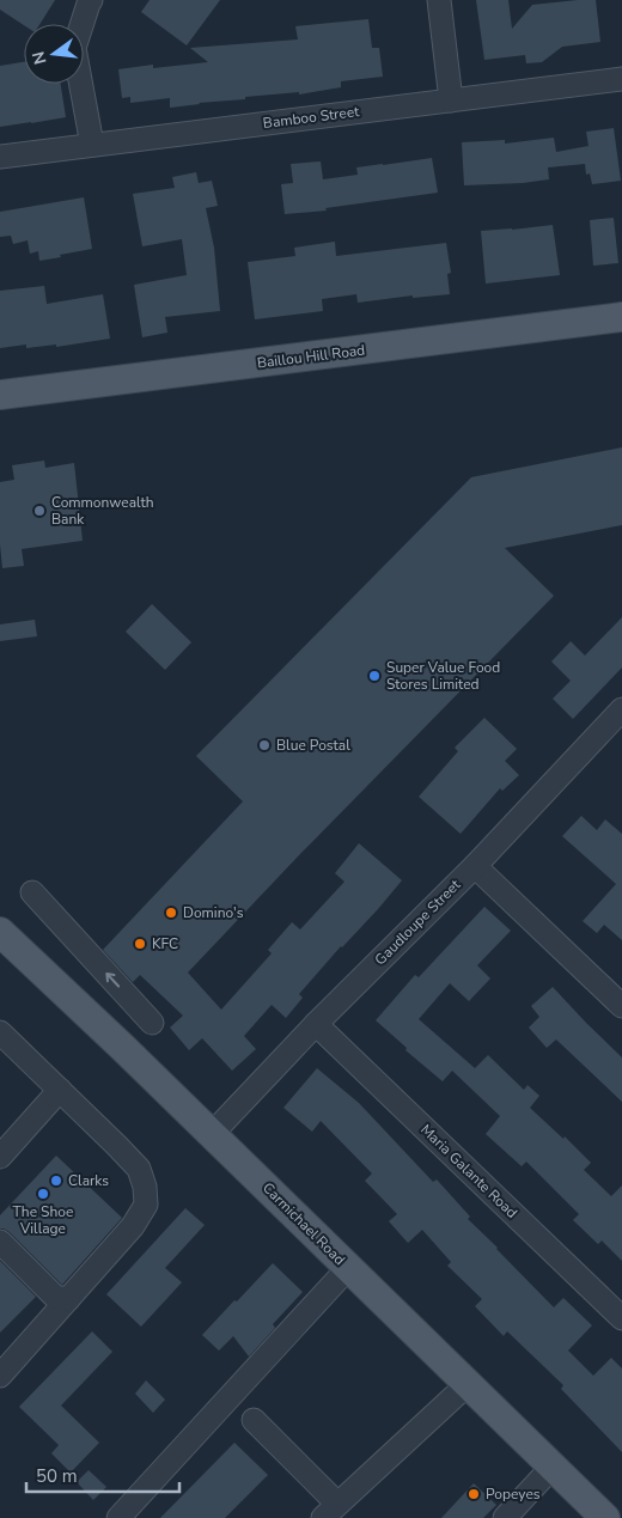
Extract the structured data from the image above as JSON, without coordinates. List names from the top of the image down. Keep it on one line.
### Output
{"streets":{"main road":["Baillou Hill Road","Carmichael Road"],"street":["Bamboo Street","Gaudloupe Street","Maria Galante Road"]},"crossings":[["Gaudloupe Street","Maria Galante Road"],["Gaudloupe Street","Carmichael Road"]],"places":["Commonwealth Bank","Super Value Food Stores Limited","Blue Postal","Domino's","KFC","Clarks","The Shoe Village","Popeyes"],"scale_bar":"50 m","north":"left"}
